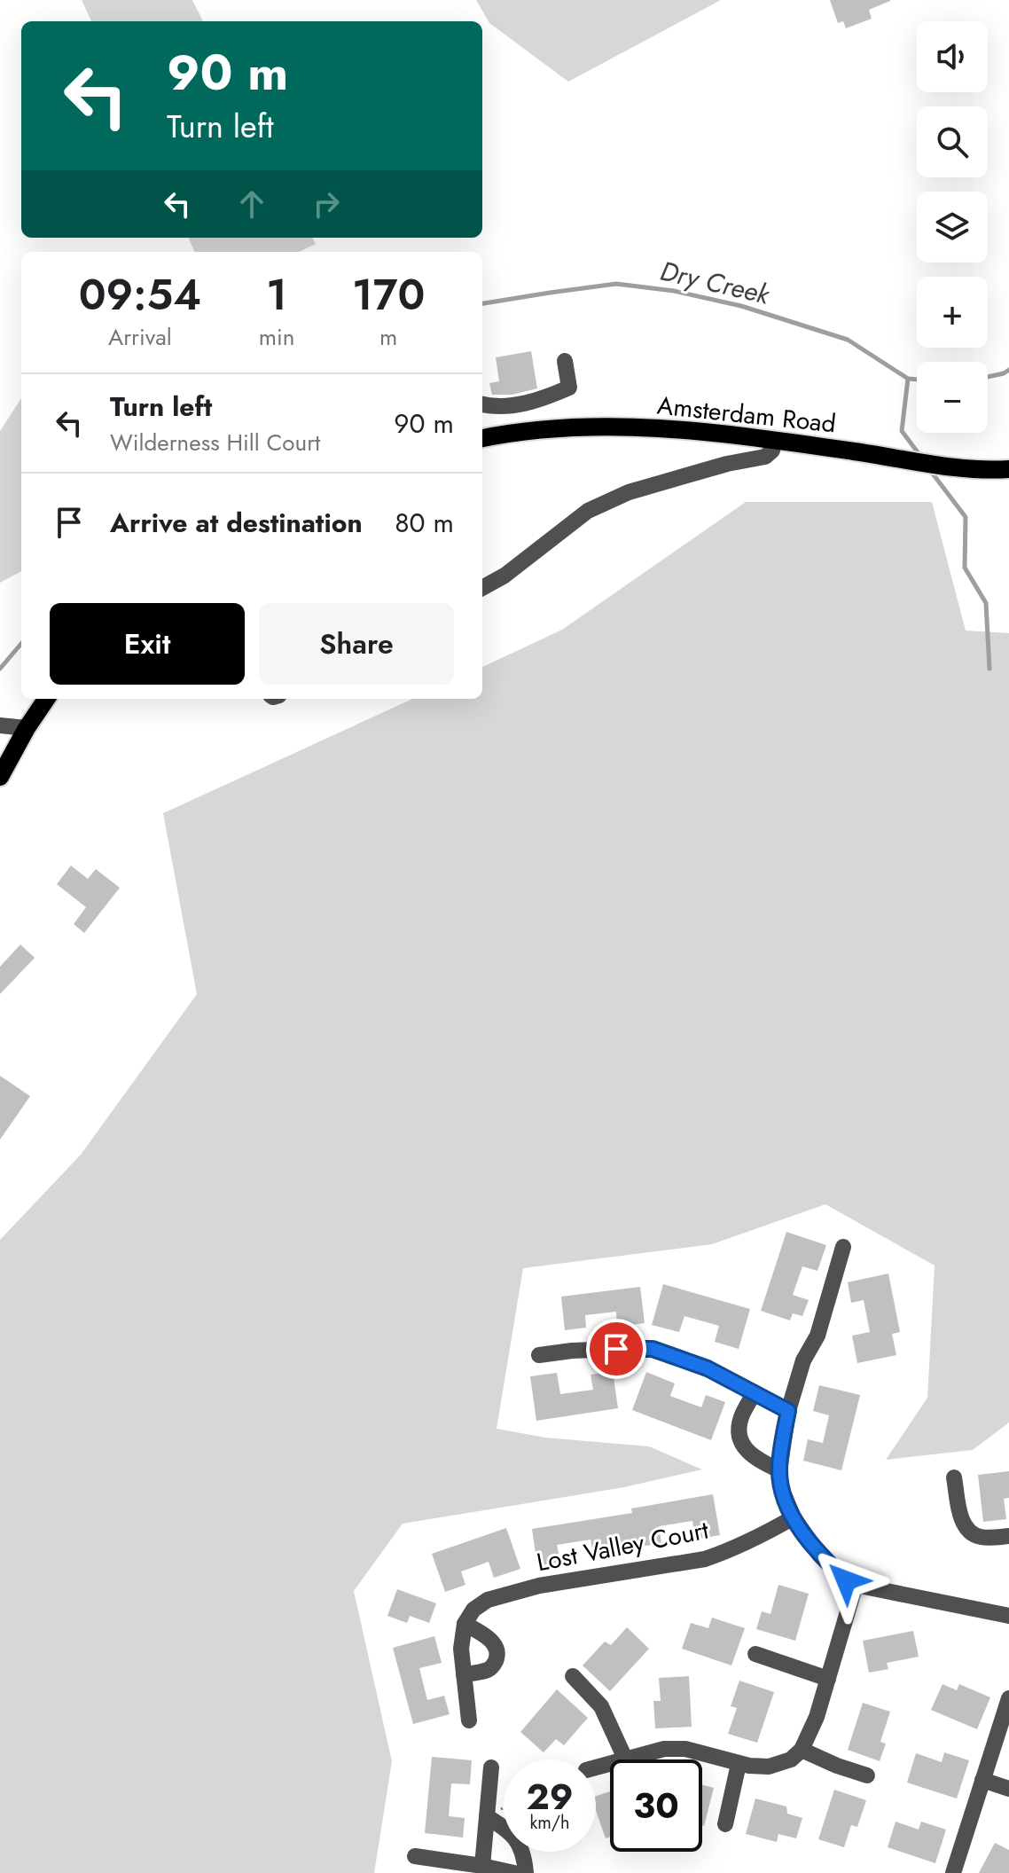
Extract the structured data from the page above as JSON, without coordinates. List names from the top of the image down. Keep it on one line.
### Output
{"streets":{"main road":["Amsterdam Road"],"street":["Lost Valley Court"]},"water":["Dry Creek"],"page":{"map_buttons":["+","−"],"turn":["90 m","Turn left"],"eta":["09:54","Arrival","1","min","170","m"],"list":[{"name":"Turn left","note":"Wilderness Hill Court","value":"90 m"},{"name":"Arrive at destination","value":"80 m"}],"buttons":["Exit","Share"],"speed":"29 km/h","limit":"30"}}
